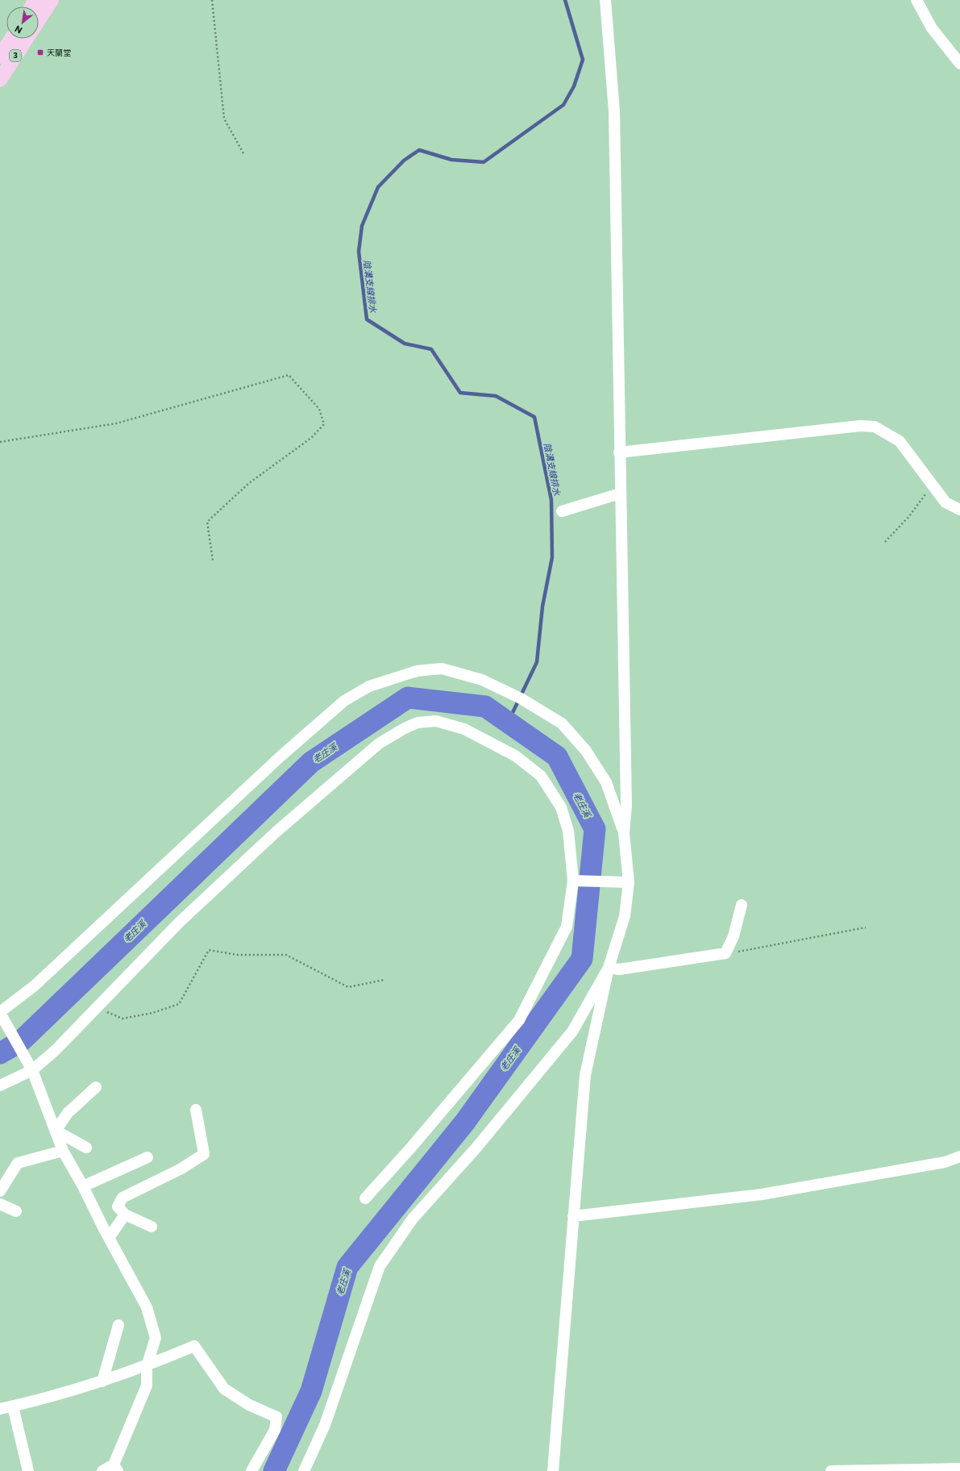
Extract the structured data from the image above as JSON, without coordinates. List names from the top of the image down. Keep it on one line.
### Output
{"streets":{"main road":["3"]},"water":["陰溝支線排水","老庄溪"],"places":{"transit":["天蘭堂"]},"north":"bottom left"}
